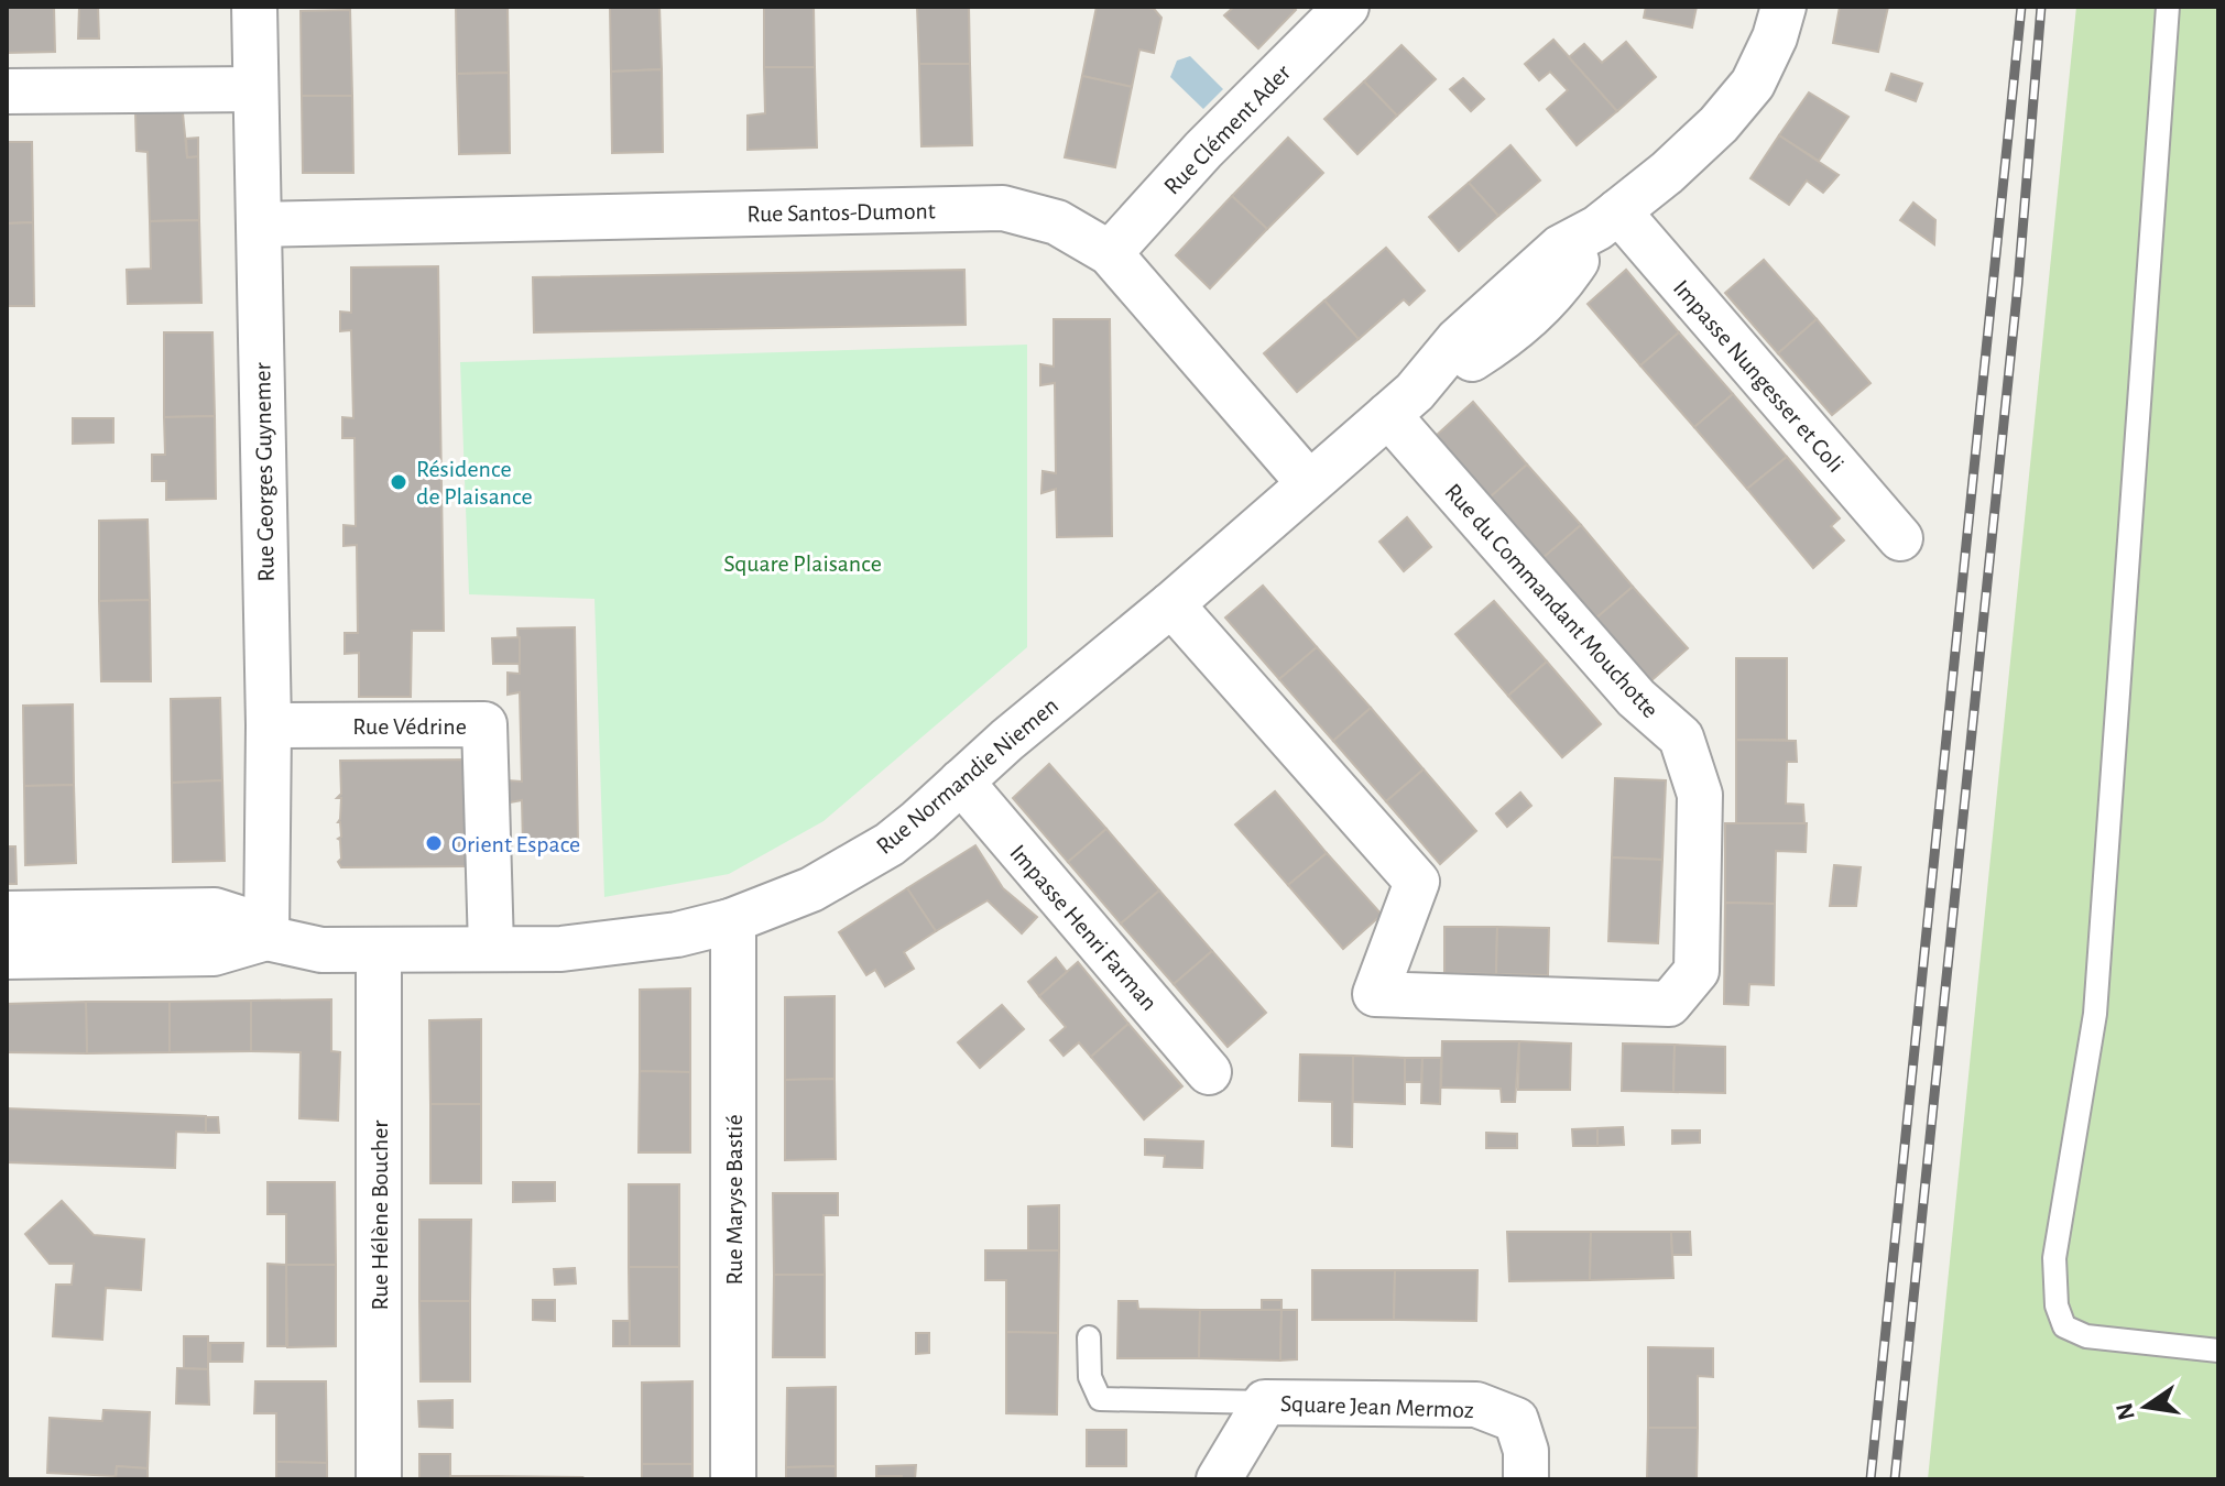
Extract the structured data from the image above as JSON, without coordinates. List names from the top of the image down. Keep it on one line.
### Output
{"streets":{"street":["Rue Clément Ader","Rue Santos-Dumont","Impasse Nungesser et Coli","Rue Georges Guynemer","Rue du Commandant Mouchotte","Rue Védrine","Rue Normandie Niemen","Impasse Henri Farman","Rue Maryse Bastié","Rue Hélène Boucher","Square Jean Mermoz"]},"crossings":[["Rue Clément Ader","Rue Santos-Dumont"],["Rue Santos-Dumont","Rue Georges Guynemer"],["Rue Santos-Dumont","Rue Normandie Niemen"],["Impasse Nungesser et Coli","Rue Normandie Niemen"],["Rue Georges Guynemer","Rue Védrine"],["Rue Georges Guynemer","Rue Normandie Niemen"],["Rue du Commandant Mouchotte","Rue Normandie Niemen"],["Rue Védrine","Rue Normandie Niemen"],["Rue Normandie Niemen","Impasse Henri Farman"],["Rue Normandie Niemen","Rue Maryse Bastié"],["Rue Normandie Niemen","Rue Hélène Boucher"]],"parks":["Square Plaisance"],"places":["Résidence de Plaisance","Orient Espace"],"north":"left"}
